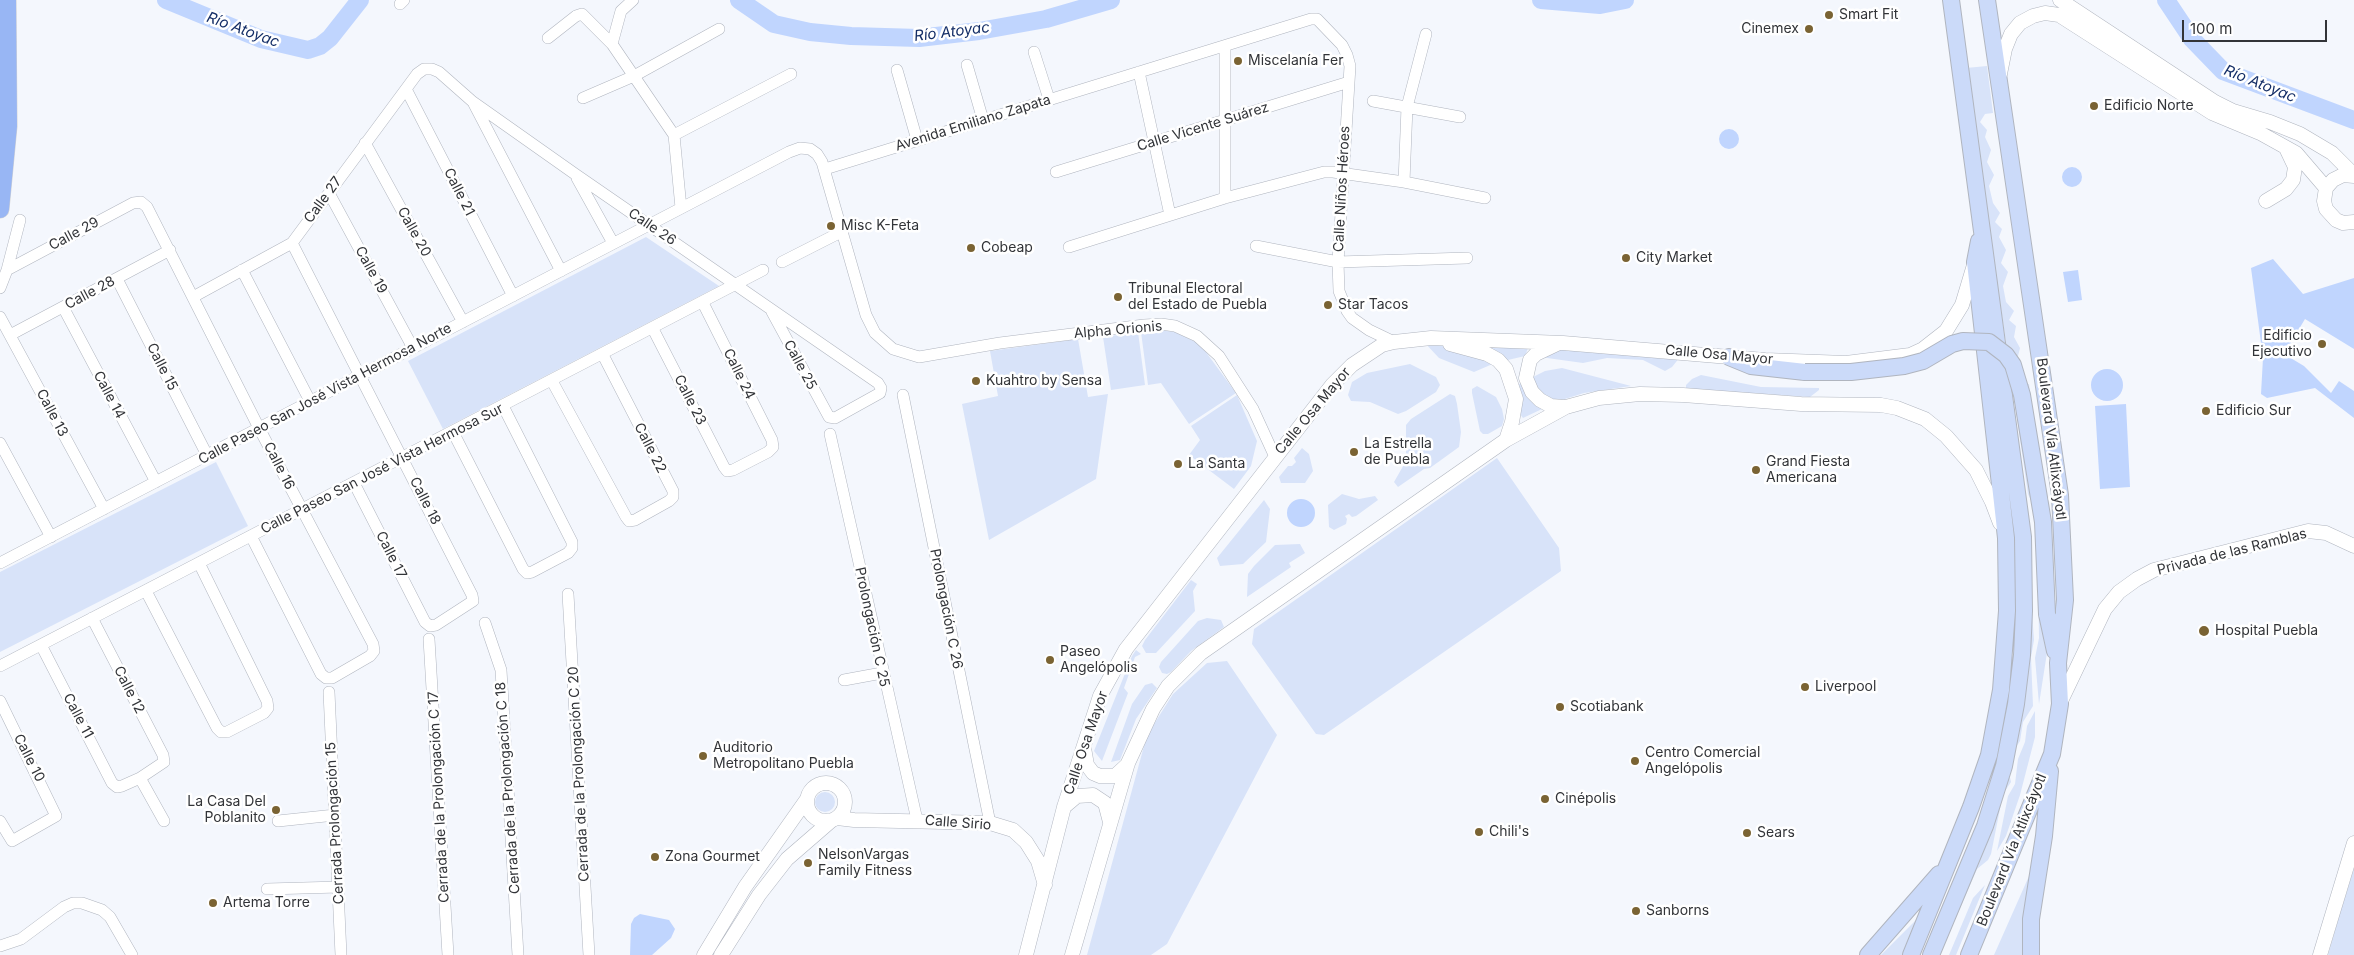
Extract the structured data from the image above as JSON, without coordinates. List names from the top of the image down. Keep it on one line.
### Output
{"streets":{"main road":["Boulevard Vía Atlixcáyotl"],"street":["Avenida Emiliano Zapata","Calle Vicente Suárez","Calle Niños Héroes","Calle 21","Calle 27","Calle 26","Calle 20","Calle 29","Calle 19","Calle 28","Alpha Orionis","Calle Osa Mayor","Calle 25","Calle 15","Calle 24","Calle Paseo San José Vista Hermosa Norte","Calle 14","Calle 23","Calle 13","Calle 22","Calle 16","Calle Paseo San José Vista Hermosa Sur","Calle 18","Privada de las Ramblas","Calle 17","Prolongación C 26","Prolongación C 25","Calle 12","Calle 11","Calle 10","Cerrada de la Prolongación C 20","Cerrada de la Prolongación C 18","Cerrada de la Prolongación C 17","Cerrada Prolongación 15","Calle Sirio"]},"crossings":[["Avenida Emiliano Zapata","Calle Niños Héroes"],["Calle Vicente Suárez","Calle Niños Héroes"],["Calle Niños Héroes","Calle Osa Mayor"],["Calle 21","Calle 27"],["Calle 21","Calle Paseo San José Vista Hermosa Norte"],["Calle 27","Calle 26"],["Calle 27","Calle 20"],["Calle 27","Calle 19"],["Calle 27","Calle 16"],["Calle 27","Calle 18"],["Calle 26","Calle 25"],["Calle 26","Calle Paseo San José Vista Hermosa Norte"],["Calle 26","Calle Paseo San José Vista Hermosa Sur"],["Calle 20","Calle Paseo San José Vista Hermosa Norte"],["Calle 29","Calle 16"],["Calle 19","Calle Paseo San José Vista Hermosa Norte"],["Calle 28","Calle 15"],["Calle 28","Calle 14"],["Calle 28","Calle 13"],["Calle 28","Calle 16"],["Alpha Orionis","Calle Osa Mayor"],["Calle Osa Mayor","Calle Sirio"],["Calle 15","Calle Paseo San José Vista Hermosa Norte"],["Calle 24","Calle 23"],["Calle 24","Calle Paseo San José Vista Hermosa Sur"],["Calle Paseo San José Vista Hermosa Norte","Calle 14"],["Calle Paseo San José Vista Hermosa Norte","Calle 13"],["Calle Paseo San José Vista Hermosa Norte","Calle 16"],["Calle Paseo San José Vista Hermosa Norte","Calle 18"],["Calle 23","Calle Paseo San José Vista Hermosa Sur"],["Boulevard Vía Atlixcáyotl","Privada de las Ramblas"],["Calle 22","Calle Paseo San José Vista Hermosa Sur"],["Calle 16","Calle Paseo San José Vista Hermosa Sur"],["Calle Paseo San José Vista Hermosa Sur","Calle 18"],["Calle Paseo San José Vista Hermosa Sur","Calle 17"],["Calle Paseo San José Vista Hermosa Sur","Calle 12"],["Calle Paseo San José Vista Hermosa Sur","Calle 11"],["Calle 18","Calle 17"],["Prolongación C 26","Calle Sirio"],["Prolongación C 25","Calle Sirio"],["Calle 12","Calle 11"]],"water":["Río Atoyac"],"places":["Smart Fit","Cinemex","Miscelanía Fer","Edificio Norte","Misc K-Feta","Cobeap","City Market","Tribunal Electoral del Estado de Puebla","Star Tacos","Edificio Ejecutivo","Kuahtro by Sensa","Edificio Sur","La Estrella de Puebla","La Santa","Grand Fiesta Americana","Hospital Puebla","Paseo Angelópolis","Liverpool","Scotiabank","Auditorio Metropolitano Puebla","Centro Comercial Angelópolis","Cinépolis","La Casa Del Poblanito","Chili's","Sears","Zona Gourmet","NelsonVargas Family Fitness","Artema Torre","Sanborns"],"scale_bar":"100 m"}
